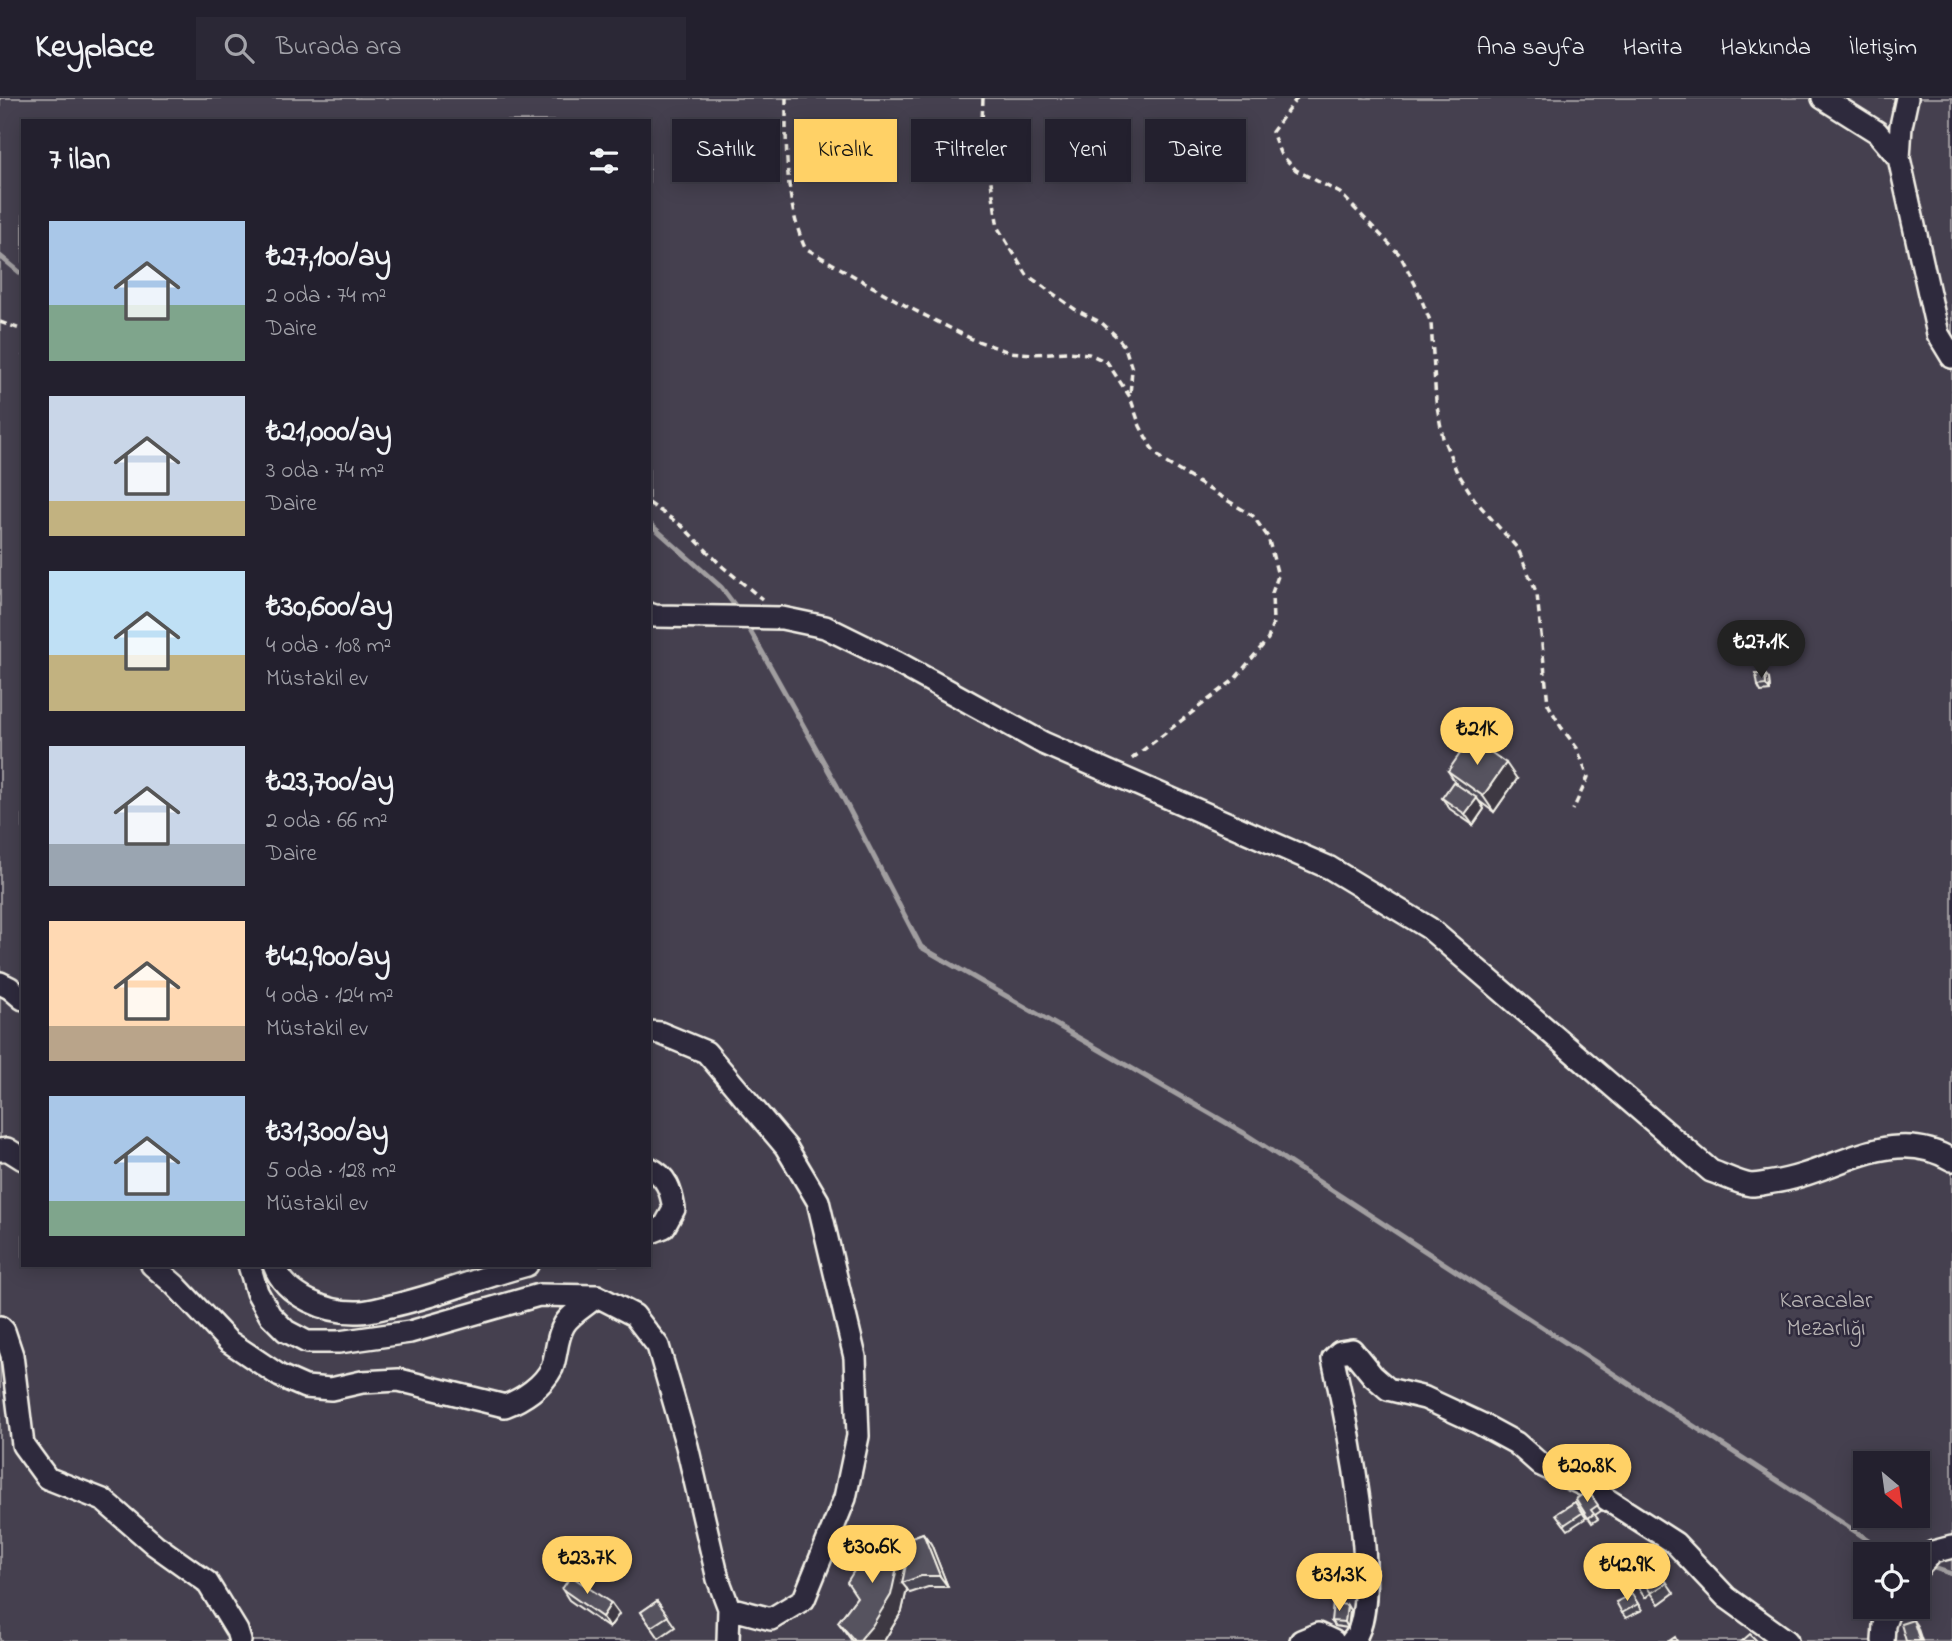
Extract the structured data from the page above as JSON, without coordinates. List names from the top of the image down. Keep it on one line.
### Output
{"parks":["Karacalar Mezarlığı"],"north":"bottom right","page":{"header":"Keyplace","search":"Burada ara","nav":["Ana sayfa","Harita","Hakkında","İletişim"],"chip":["Satılık","Kiralık","Filtreler","Yeni","Daire"],"heading":"7 ilan","list":[{"name":"₺27,100/ay","note":"2 oda · 74 m² · Daire"},{"name":"₺21,000/ay","note":"3 oda · 74 m² · Daire"},{"name":"₺30,600/ay","note":"4 oda · 108 m² · Müstakil ev"},{"name":"₺23,700/ay","note":"2 oda · 66 m² · Daire"},{"name":"₺42,900/ay","note":"4 oda · 124 m² · Müstakil ev"},{"name":"₺31,300/ay","note":"5 oda · 128 m² · Müstakil ev"}],"price":["₺27.1K","₺21K","₺20.8K","₺30.6K","₺23.7K","₺42.9K","₺31.3K"]}}
